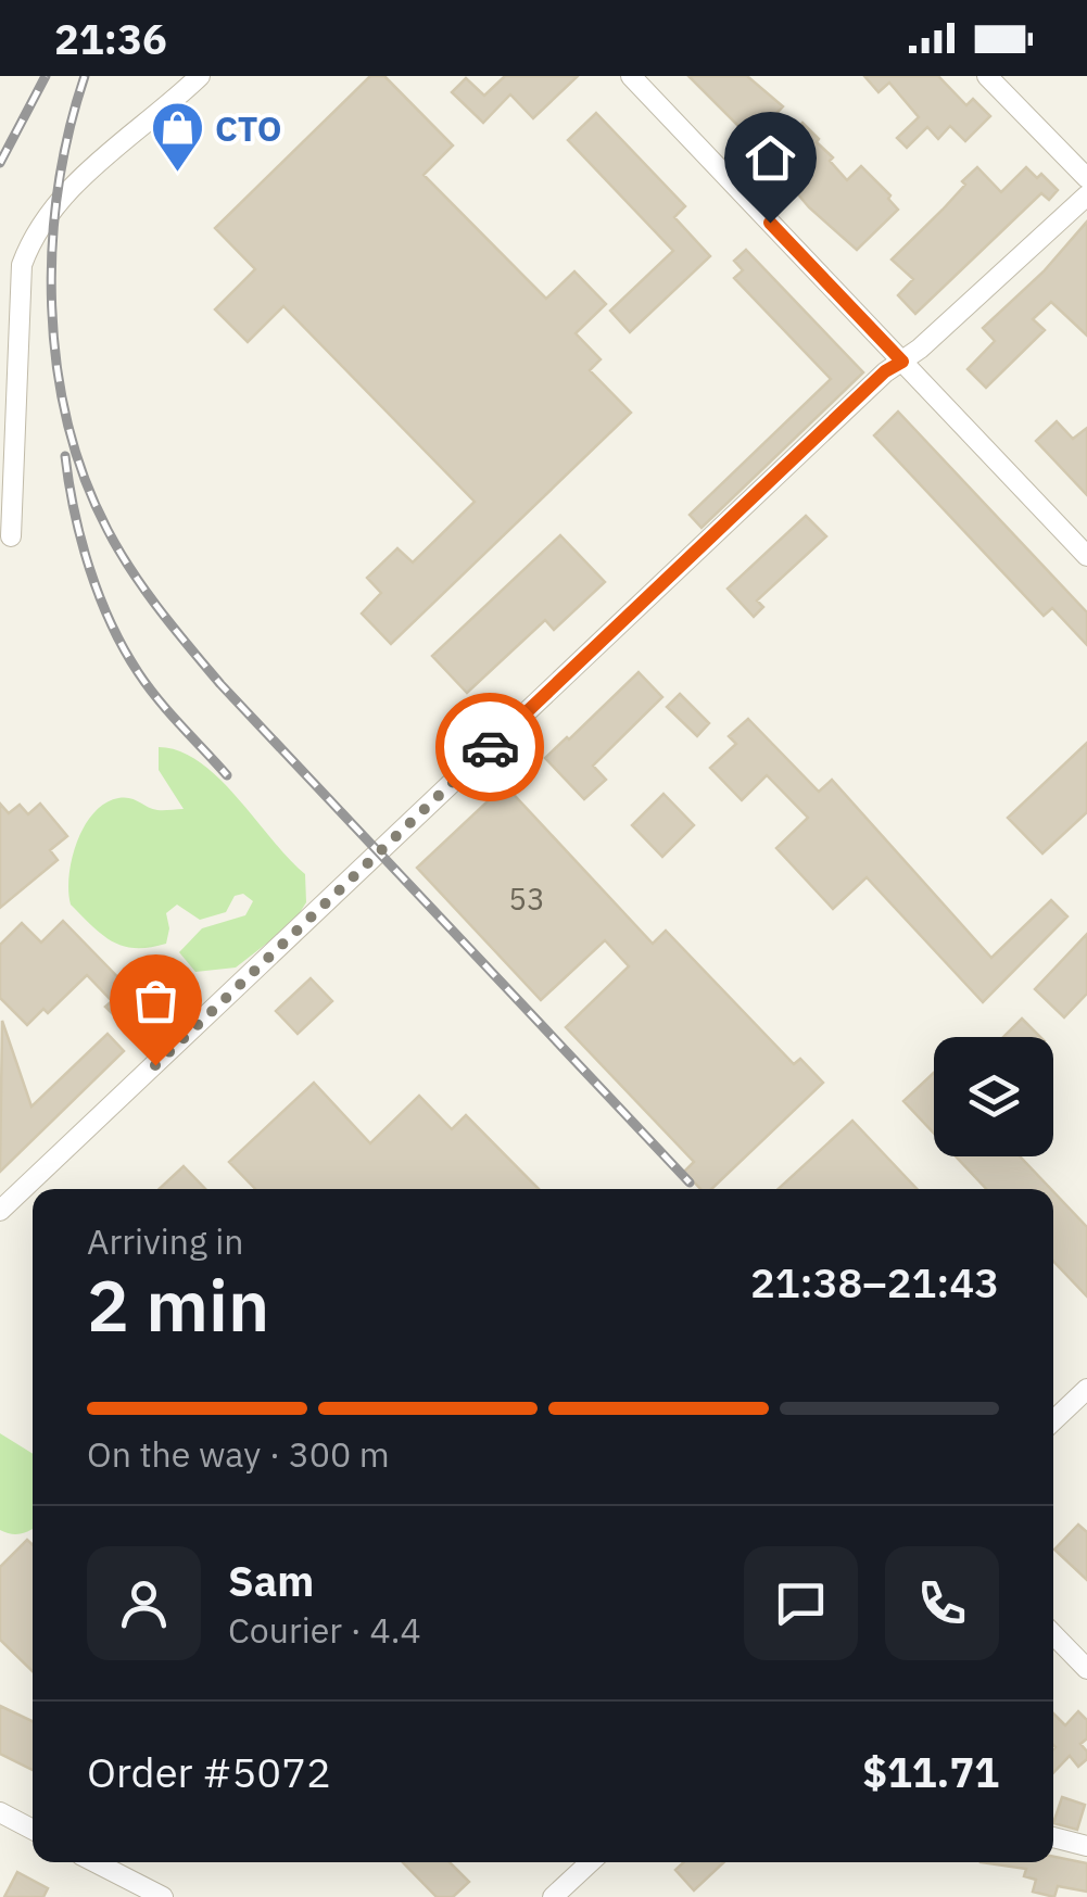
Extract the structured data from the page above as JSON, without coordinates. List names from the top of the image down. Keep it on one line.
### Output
{"places":{"shop":["СТО"]},"house_numbers":["53"],"page":{"status":"21:36","heading":["2 min","Arriving in","21:38–21:43"],"panel":["Sam","Courier · 4.4","Order #5072","$11.71"],"bar":"On the way · 300 m"}}
